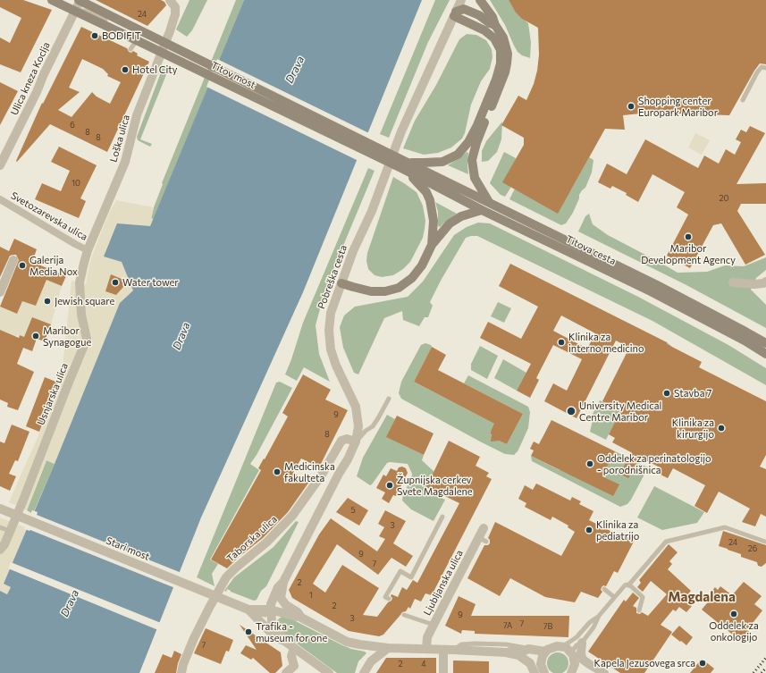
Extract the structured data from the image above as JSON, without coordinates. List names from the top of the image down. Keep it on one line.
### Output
{"streets":{"main road":["Titov most","Titova cesta"],"street":["Ulica kneza Koclja","Loška ulica","Svetozarevska ulica","Pobreška cesta","Usnjarska ulica","Taborska ulica","Stari most","Ljubljanska ulica"]},"crossings":[["Titov most","Ulica kneza Koclja"],["Titov most","Titova cesta"],["Loška ulica","Svetozarevska ulica"],["Loška ulica","Usnjarska ulica"],["Svetozarevska ulica","Usnjarska ulica"],["Pobreška cesta","Taborska ulica"]],"districts":["Magdalena"],"water":["Drava"],"places":["BODIFIT","Hotel City","Shopping center Europark Maribor","Maribor Development Agency","Galerija Media Nox","Water tower","Jewish square","Maribor Synagogue","Klinika za interno medicino","Stavba 7","University Medical Centre Maribor","Klinika za kirurgijo","Oddelek za perinatologijo - porodnišnica","Medicinska fakulteta","Župnijska cerkev Svete Magdalene","Klinika za pediatrijo","Oddelek za onkologijo","Trafika - museum for one","Kapela Jezusovega srca"],"house_numbers":["24","6","8","8","10","20","9","8","5","3","24","26","9","7","2","1","2","9","3","7","7A","7B","7","2","4"]}
